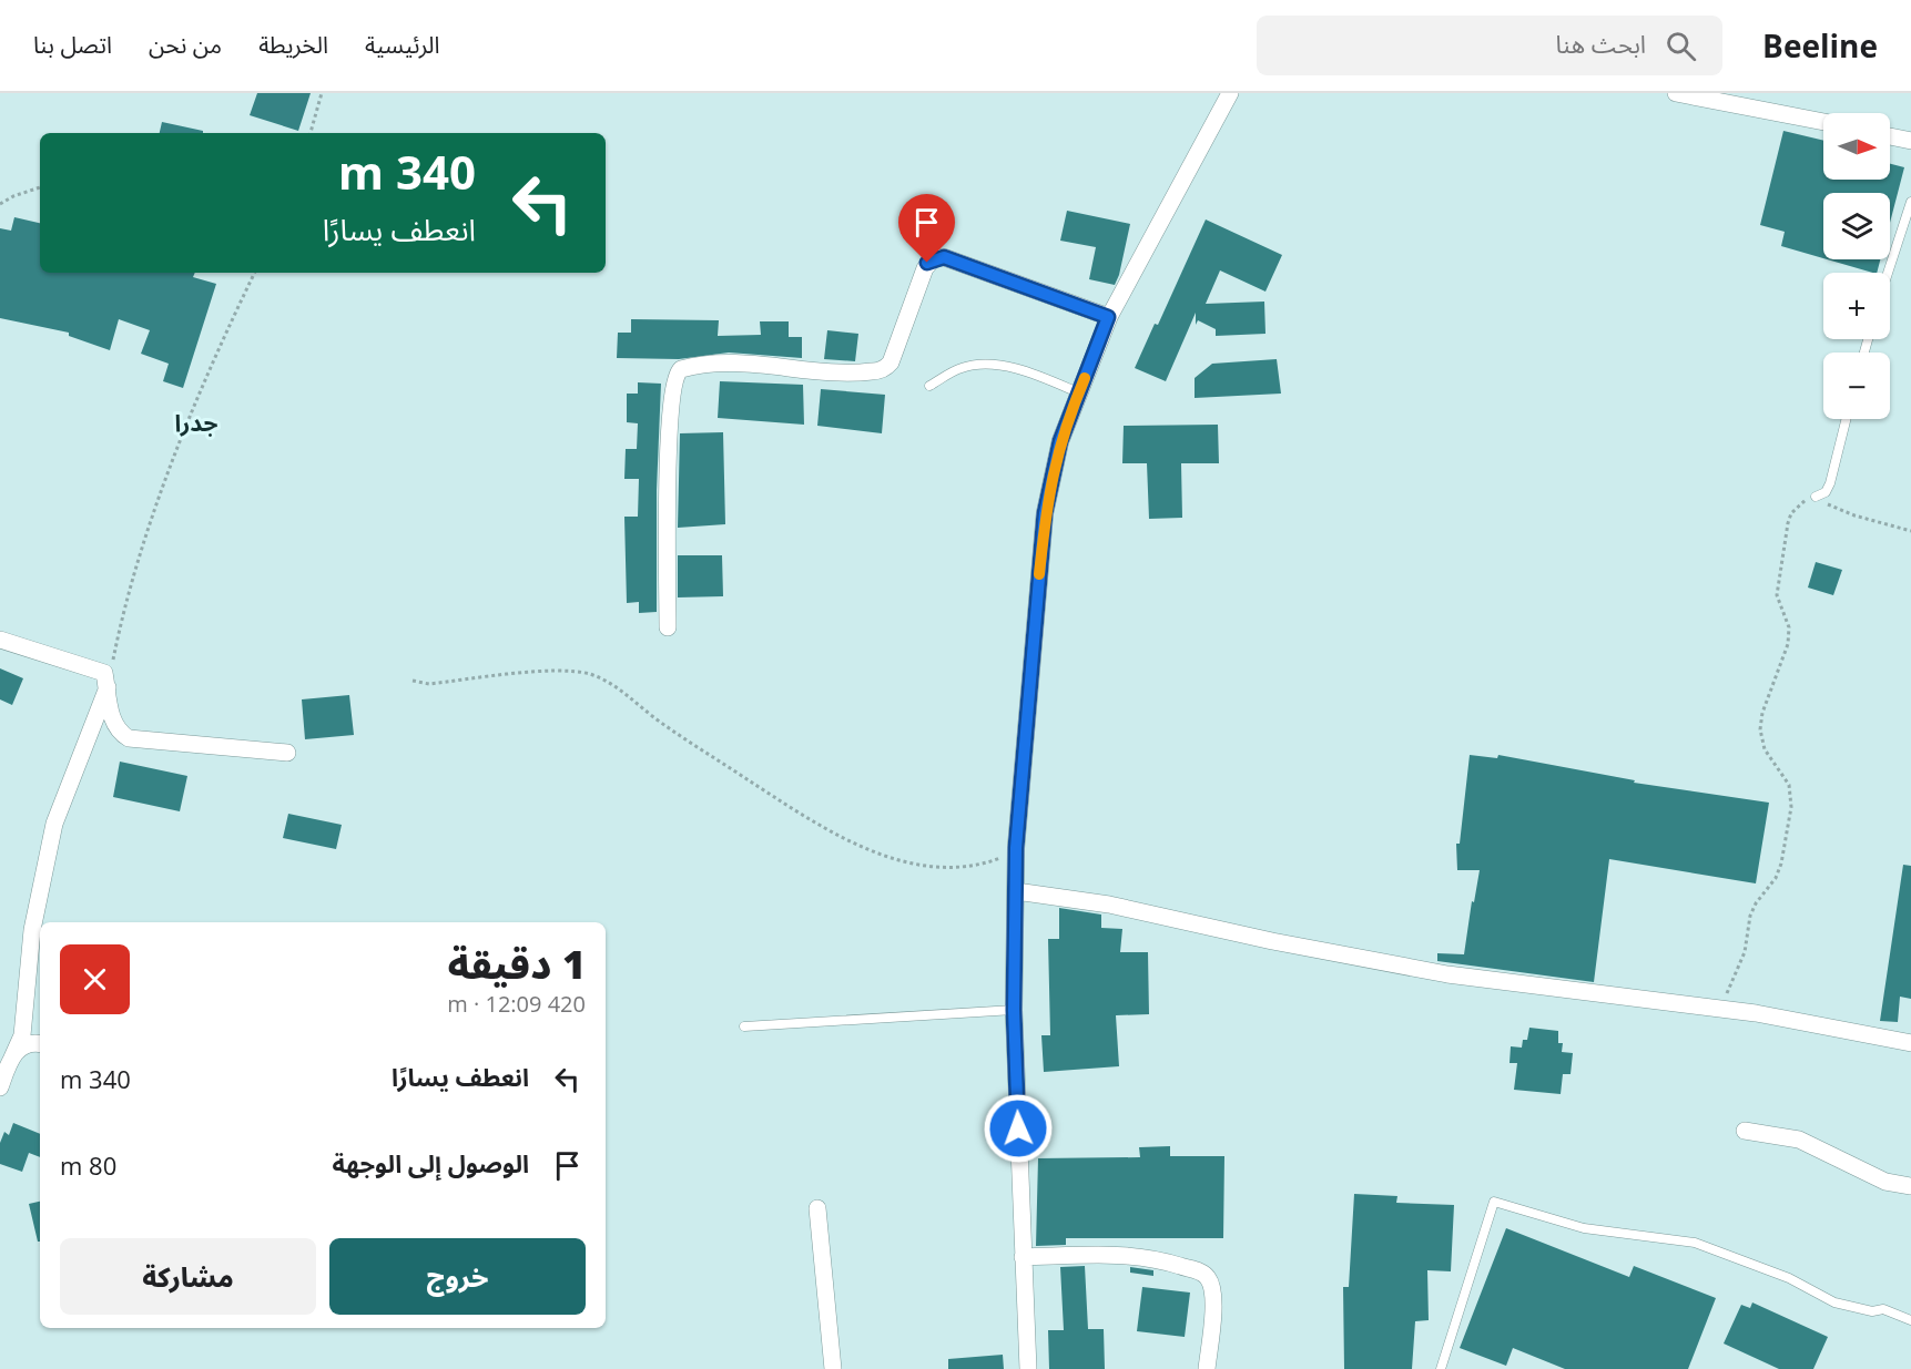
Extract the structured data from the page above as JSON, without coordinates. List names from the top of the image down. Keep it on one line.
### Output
{"districts":["جدرا"],"north":"right","page":{"header":"Beeline","search":"ابحث هنا","nav":["الرئيسية","الخريطة","من نحن","اتصل بنا"],"map_buttons":["+","−"],"turn":["340 m","انعطف يسارًا"],"heading":["1 دقيقة","420 m · 12:09"],"list":[{"name":"انعطف يسارًا","value":"340 m"},{"name":"الوصول إلى الوجهة","value":"80 m"}],"buttons":["خروج","مشاركة"]}}
